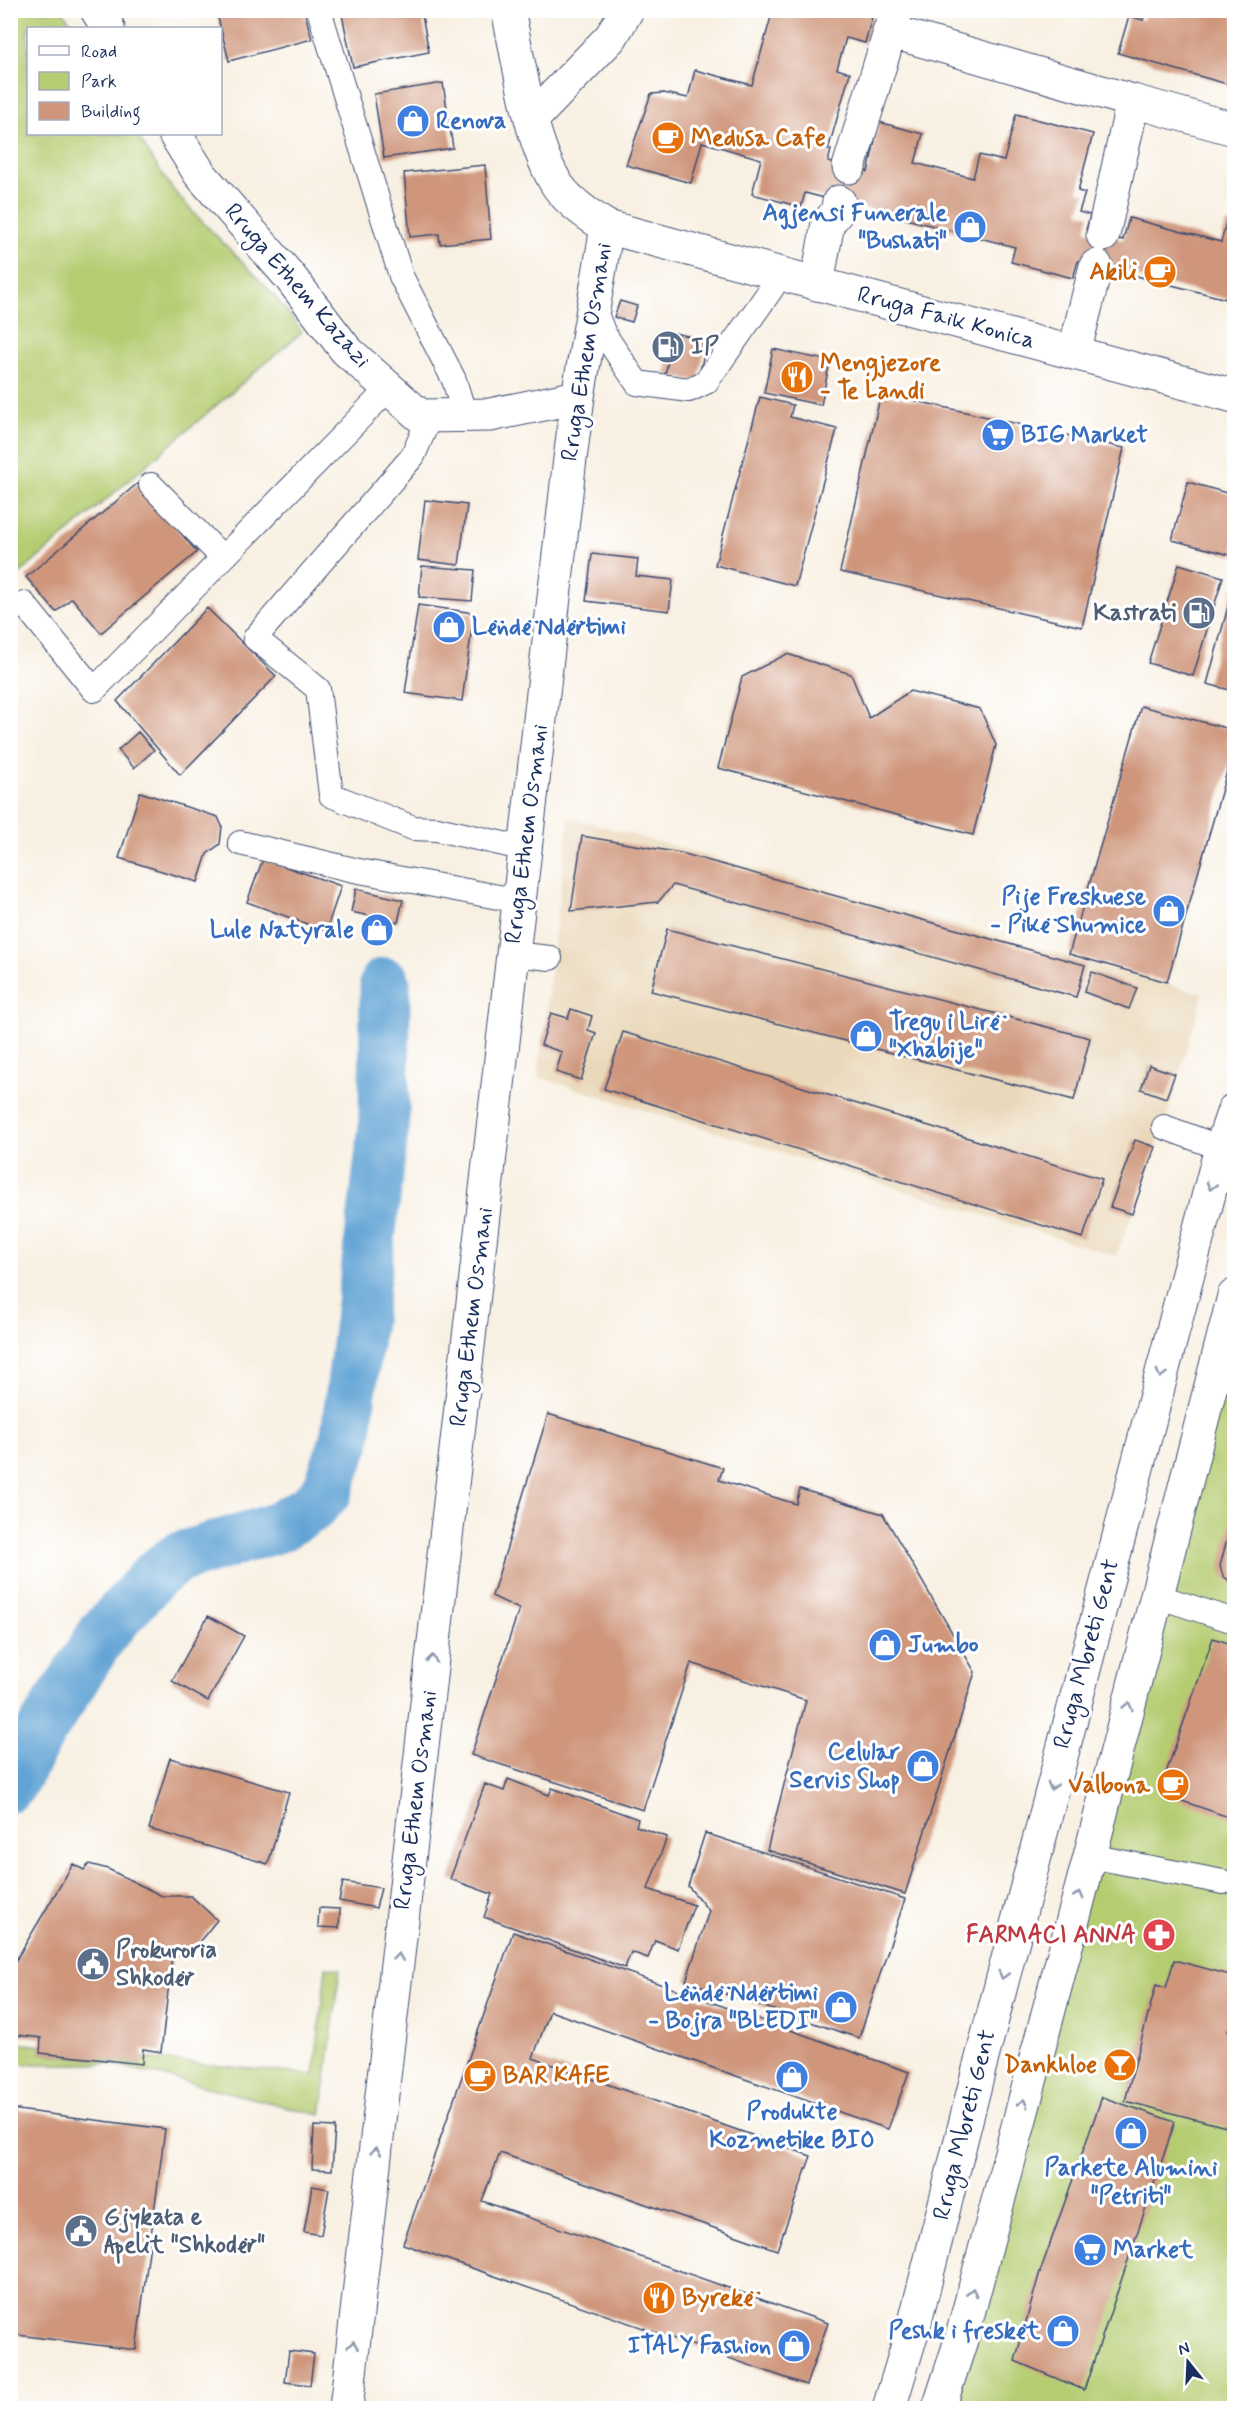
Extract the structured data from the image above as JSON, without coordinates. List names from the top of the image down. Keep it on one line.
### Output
{"streets":{"street":["Rruga Ethem Kazazi","Rruga Faik Konica","Rruga Ethem Osmani","Rruga Mbreti Gent"]},"crossings":[["Rruga Ethem Kazazi","Rruga Ethem Osmani"],["Rruga Faik Konica","Rruga Ethem Osmani"]],"one_way":["Rruga Ethem Osmani"],"places":{"shop":["Renova","Agjensi Funerale \"Bushati\"","Lëndë Ndërtimi","Pije Freskuese - Pikë Shumice","Lule Natyrale","Tregu i Lirë \"Xhabije\"","Jumbo","Celular Servis Shop","Lëndë Ndërtimi - Bojra \"BLEDI\"","Produkte Kozmetike BIO","Parkete Alumini \"Petriti\"","Peshk i freskët","ITALY Fashion"],"cafe":["Medusa Cafe","Akili","Valbona","BAR KAFE"],"fuel station":["IP","Kastrati"],"restaurant":["Mengjezore - Te Landi","Byrekë"],"supermarket":["BIG Market","Market"],"pharmacy":["FARMACI ANNA"],"public building":["Prokuroria Shkodër","Gjykata e Apelit \"Shkodër\""],"bar":["Dankhloe"]},"legend":["Road","Park","Building"],"north":"top"}
